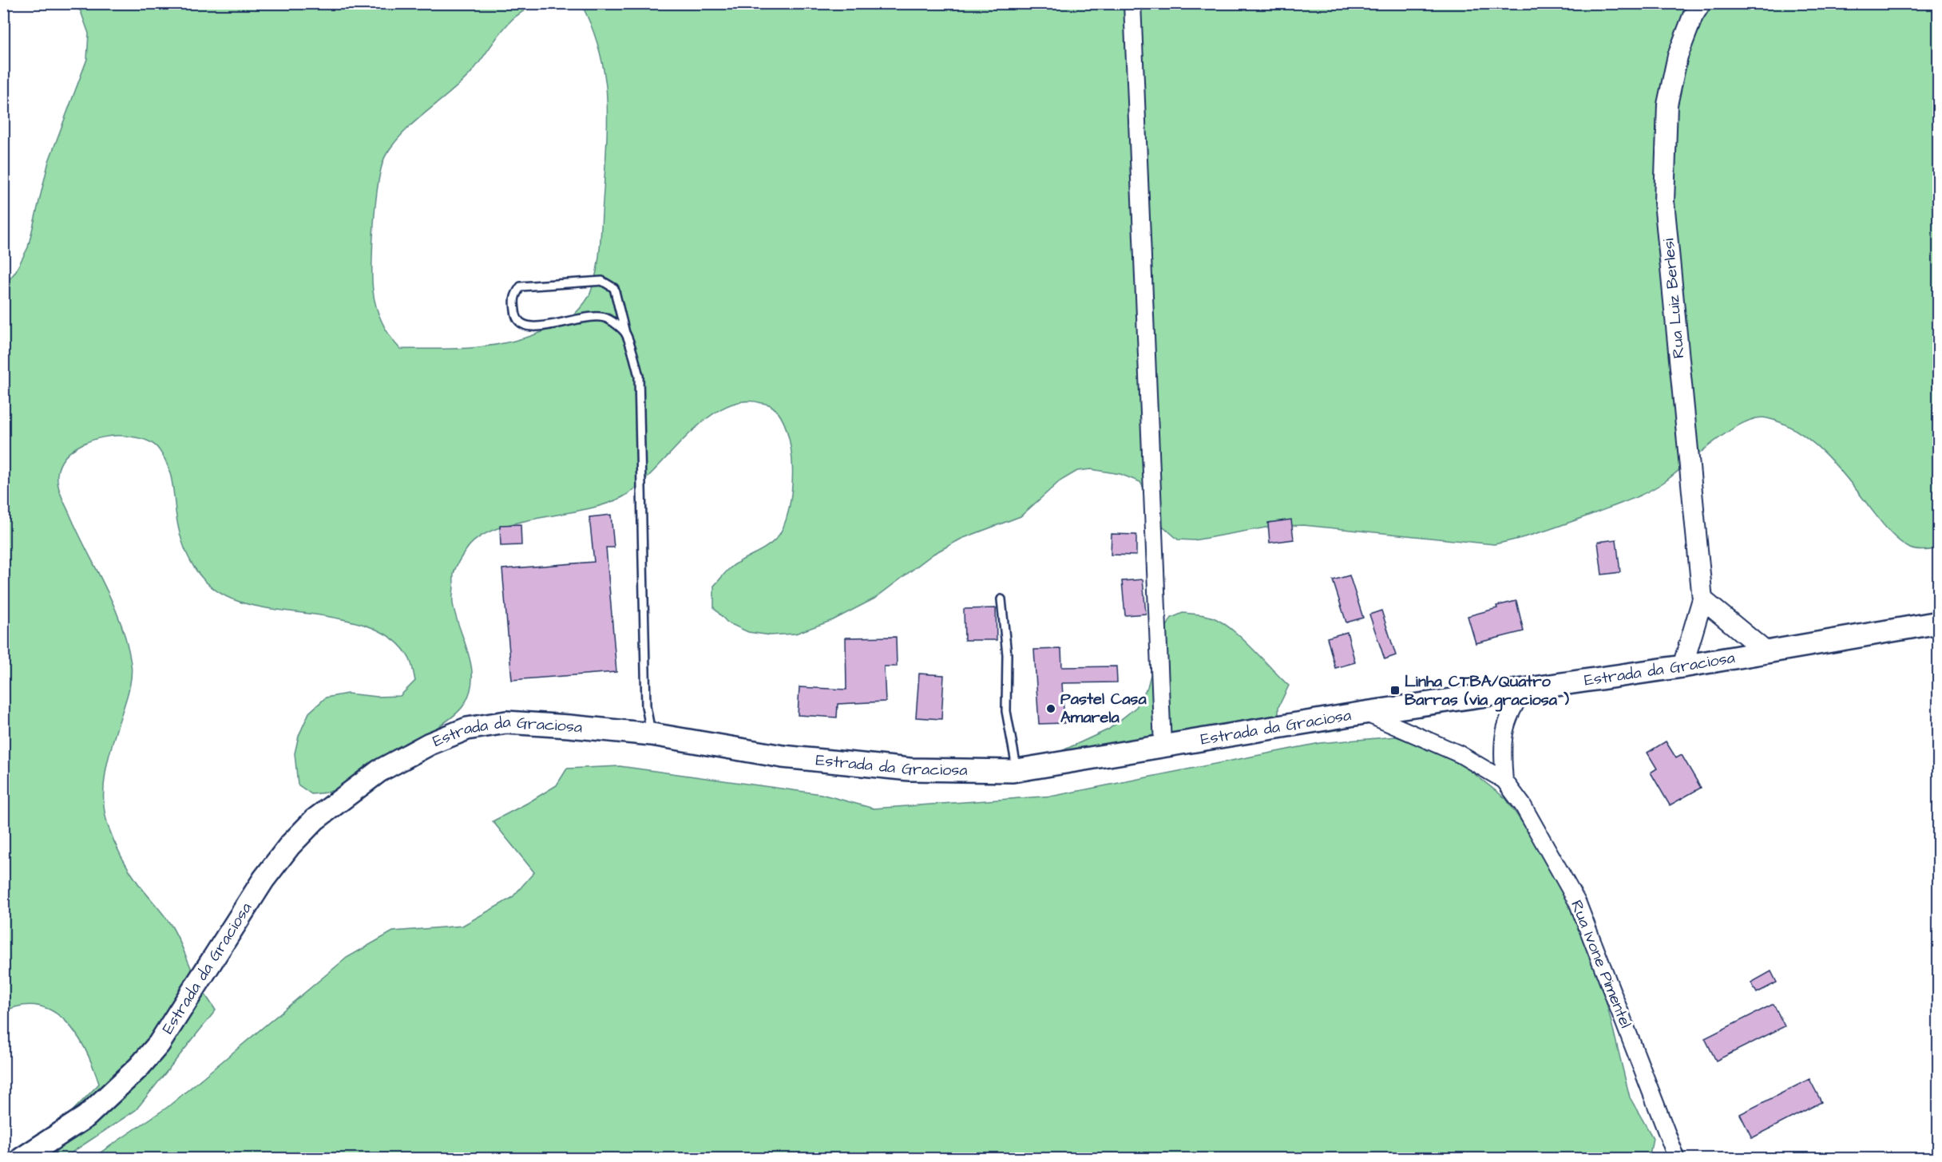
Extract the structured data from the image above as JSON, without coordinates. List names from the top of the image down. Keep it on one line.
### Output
{"streets":{"main road":["Estrada da Graciosa"],"street":["Rua Luiz Berlesi","Rua Ivone Pimentel"]},"crossings":[["Rua Luiz Berlesi","Estrada da Graciosa"],["Estrada da Graciosa","Rua Ivone Pimentel"]],"places":{"transit":["Linha CTBA/Quatro Barras (via graciosa )"],"other":["Pastel Casa Amarela"]}}
